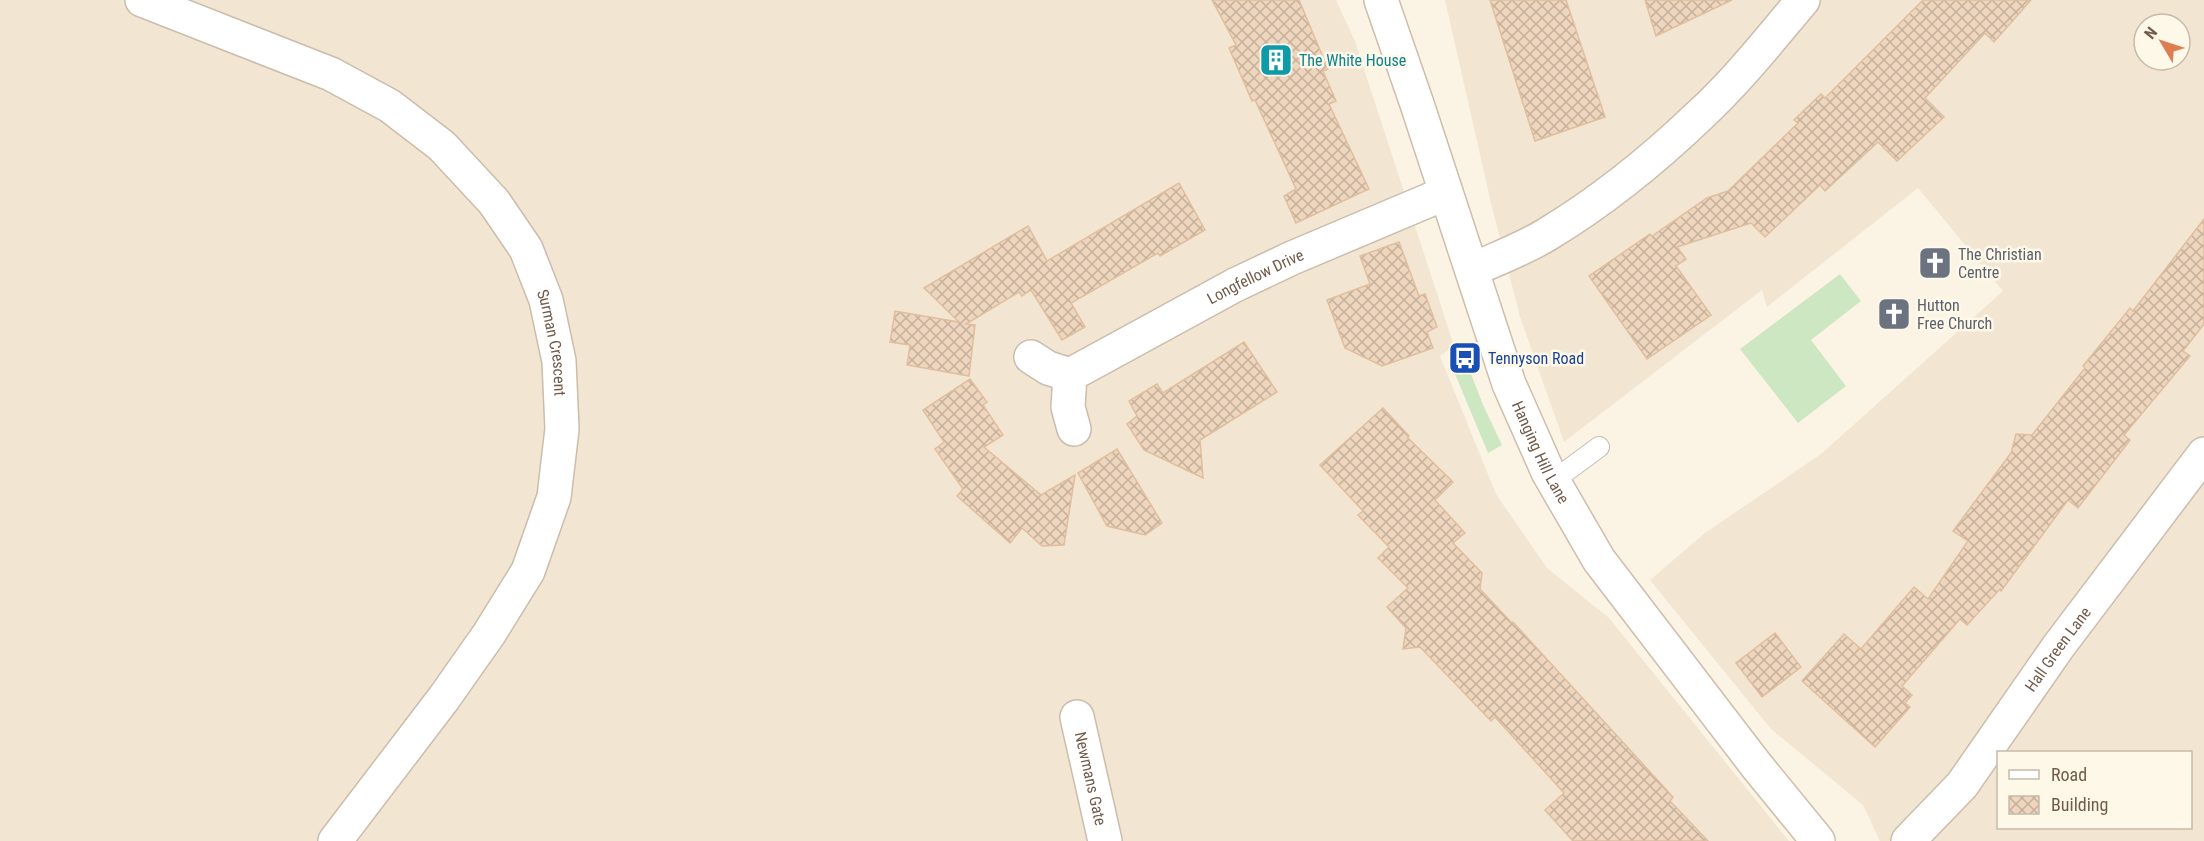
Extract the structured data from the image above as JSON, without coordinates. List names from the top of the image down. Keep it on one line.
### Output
{"streets":{"street":["Longfellow Drive","Surman Crescent","Hanging Hill Lane","Hall Green Lane","Newmans Gate"]},"crossings":[["Longfellow Drive","Hanging Hill Lane"]],"places":{"building":["The White House"],"church":["The Christian Centre","Hutton Free Church"],"bus stop":["Tennyson Road"]},"legend":["Road","Building"],"north":"top left"}
